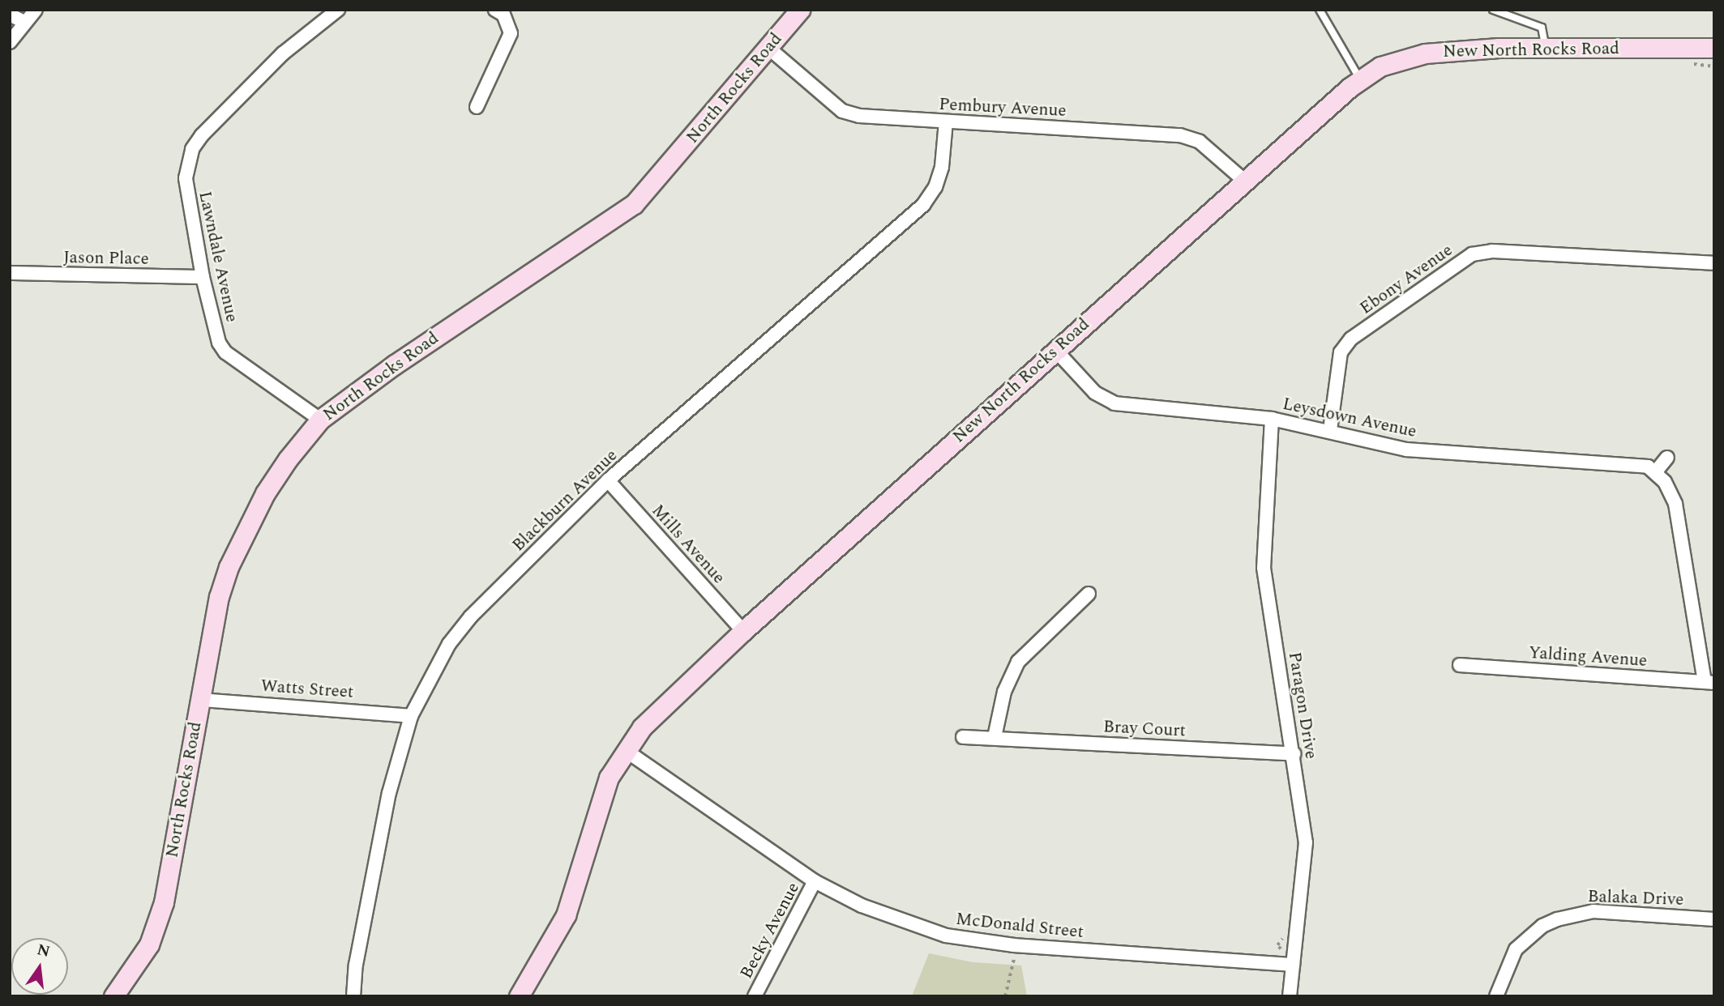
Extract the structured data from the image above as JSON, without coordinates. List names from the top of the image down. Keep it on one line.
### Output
{"streets":{"street":["New North Rocks Road","North Rocks Road","Pembury Avenue","Lawndale Avenue","Jason Place","Ebony Avenue","Leysdown Avenue","Blackburn Avenue","Mills Avenue","Yalding Avenue","Watts Street","Paragon Drive","Bray Court","Balaka Drive","McDonald Street","Becky Avenue"]},"crossings":[["New North Rocks Road","Pembury Avenue"],["New North Rocks Road","Leysdown Avenue"],["New North Rocks Road","Mills Avenue"],["New North Rocks Road","McDonald Street"],["North Rocks Road","Pembury Avenue"],["North Rocks Road","Lawndale Avenue"],["North Rocks Road","Watts Street"],["Pembury Avenue","Blackburn Avenue"],["Lawndale Avenue","Jason Place"],["Ebony Avenue","Leysdown Avenue"],["Leysdown Avenue","Paragon Drive"],["Blackburn Avenue","Mills Avenue"],["Blackburn Avenue","Watts Street"],["Paragon Drive","Bray Court"],["Paragon Drive","McDonald Street"],["McDonald Street","Becky Avenue"]],"north":"top"}
